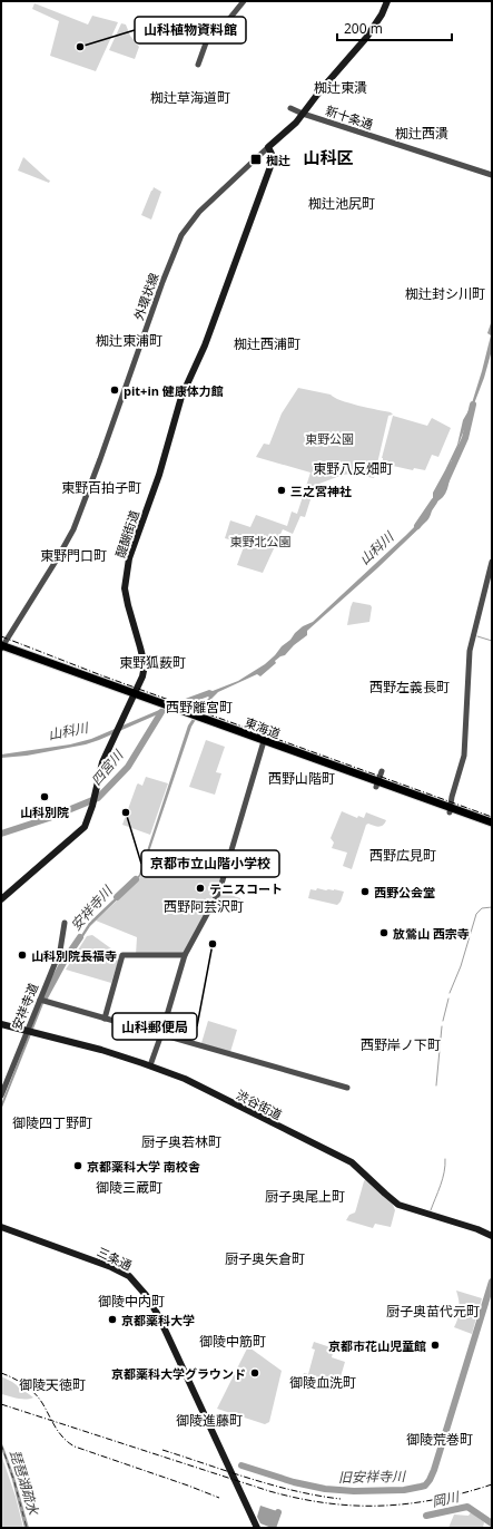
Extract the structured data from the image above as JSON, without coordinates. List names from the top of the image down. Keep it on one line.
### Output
{"streets":{"highway":["東海道"],"main road":["外環状線","醍醐街道","渋谷街道","三条通"],"street":["新十条通","安祥寺道"]},"crossings":[["新十条通","外環状線"],["外環状線","醍醐街道"],["外環状線","東海道"],["醍醐街道","東海道"],["安祥寺道","渋谷街道"]],"districts":["椥辻東潰","椥辻草海道町","椥辻西潰","山科区","椥辻池尻町","椥辻封シ川町","椥辻東浦町","椥辻西浦町","東野八反畑町","東野百拍子町","東野門口町","東野狐薮町","西野左義長町","西野離宮町","西野山階町","西野広見町","西野阿芸沢町","西野岸ノ下町","御陵四丁野町","厨子奥若林町","御陵三蔵町","厨子奥尾上町","厨子奥矢倉町","御陵中内町","厨子奥苗代元町","御陵中筋町","御陵血洗町","御陵天徳町","御陵進藤町","御陵荒巻町"],"water":["山科川","四宮川","安祥寺川","旧安祥寺川","琵琶湖疏水","岡川"],"parks":["東野公園","東野北公園"],"places":{"other":["山科植物資料館","pit+in 健康体力館","三之宮神社","山科別院","京都市立山階小学校","テニスコート","西野公会堂","放鶯山 西宗寺","山科郵便局","山科別院長福寺","京都薬科大学 南校舎","京都薬科大学","京都市花山児童館","京都薬科大学グラウンド"],"transit":["椥辻"]},"scale_bar":"200 m"}
